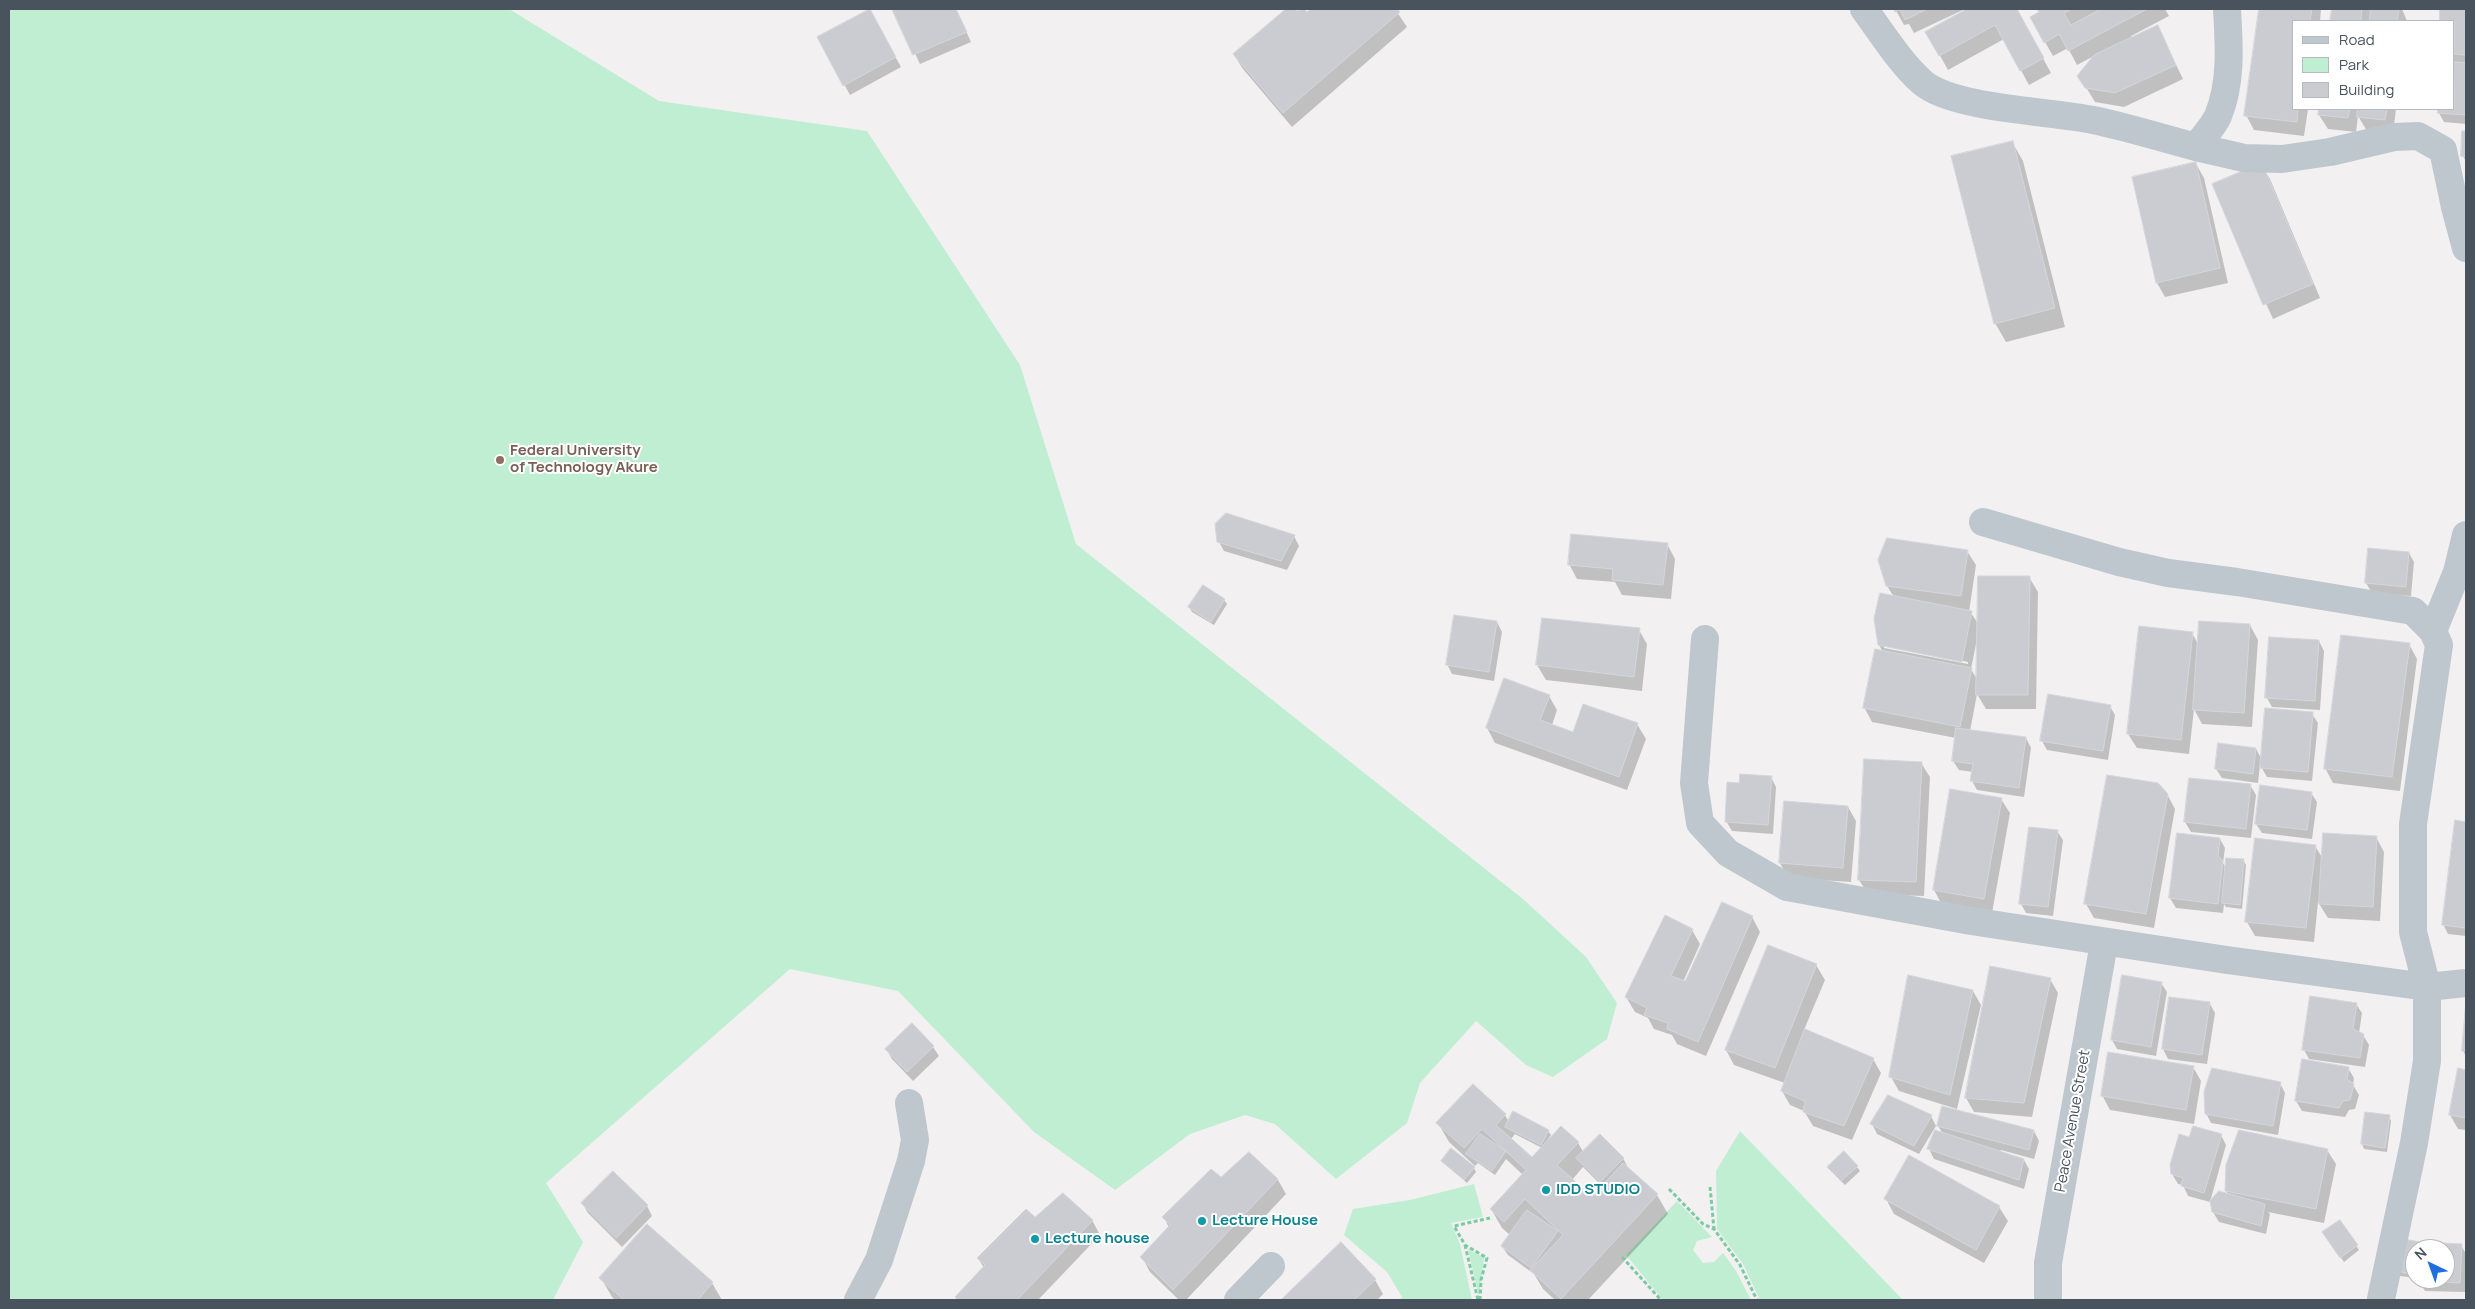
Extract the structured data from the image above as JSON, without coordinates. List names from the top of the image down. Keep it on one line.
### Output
{"streets":{"street":["Peace Avenue Street"]},"places":["Federal University of Technology Akure","IDD STUDIO","Lecture House","Lecture house"],"legend":["Road","Park","Building"],"north":"top left"}
